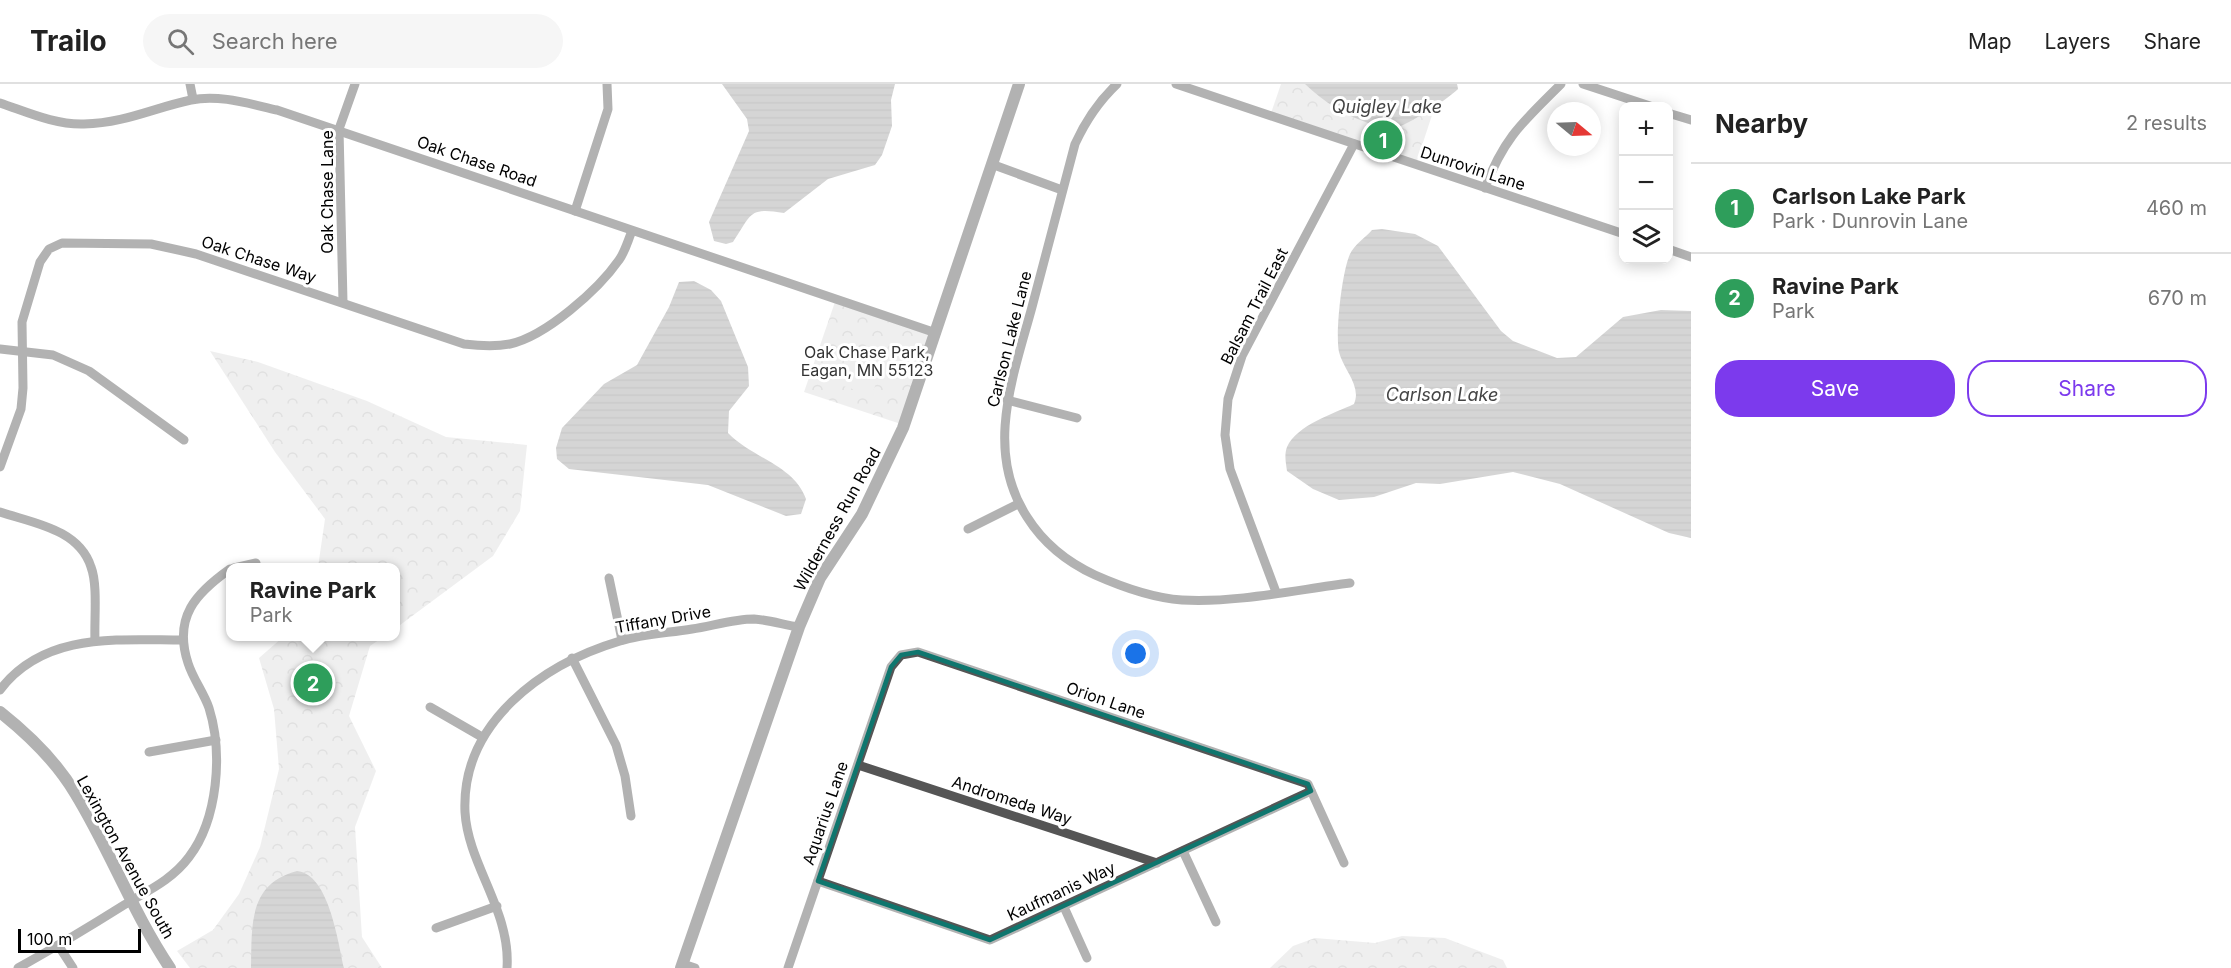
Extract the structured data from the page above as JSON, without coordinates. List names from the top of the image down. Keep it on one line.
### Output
{"streets":{"street":["Oak Chase Road","Dunrovin Lane","Oak Chase Lane","Oak Chase Way","Balsam Trail East","Carlson Lake Lane","Wilderness Run Road","Tiffany Drive","Orion Lane","Andromeda Way","Aquarius Lane","Lexington Avenue South","Kaufmanis Way"]},"crossings":[["Oak Chase Road","Oak Chase Lane"],["Oak Chase Road","Oak Chase Way"],["Oak Chase Road","Wilderness Run Road"],["Dunrovin Lane","Balsam Trail East"],["Oak Chase Lane","Oak Chase Way"],["Balsam Trail East","Carlson Lake Lane"],["Wilderness Run Road","Tiffany Drive"],["Orion Lane","Aquarius Lane"],["Orion Lane","Kaufmanis Way"],["Andromeda Way","Aquarius Lane"],["Andromeda Way","Kaufmanis Way"],["Aquarius Lane","Kaufmanis Way"]],"water":["Quigley Lake","Carlson Lake"],"parks":["Oak Chase Park, Eagan, MN 55123"],"scale_bar":"100 m","north":"right","page":{"header":"Trailo","search":"Search here","nav":["Map","Layers","Share"],"heading":["Nearby","2 results"],"map_buttons":["+","−"],"pins":["1","2"],"list":[{"mark":"1","name":"Carlson Lake Park","note":"Park · Dunrovin Lane","value":"460 m"},{"mark":"2","name":"Ravine Park","note":"Park","value":"670 m"}],"buttons":["Save","Share"],"popup":["Ravine Park","Park"],"scale":"100 m"}}
